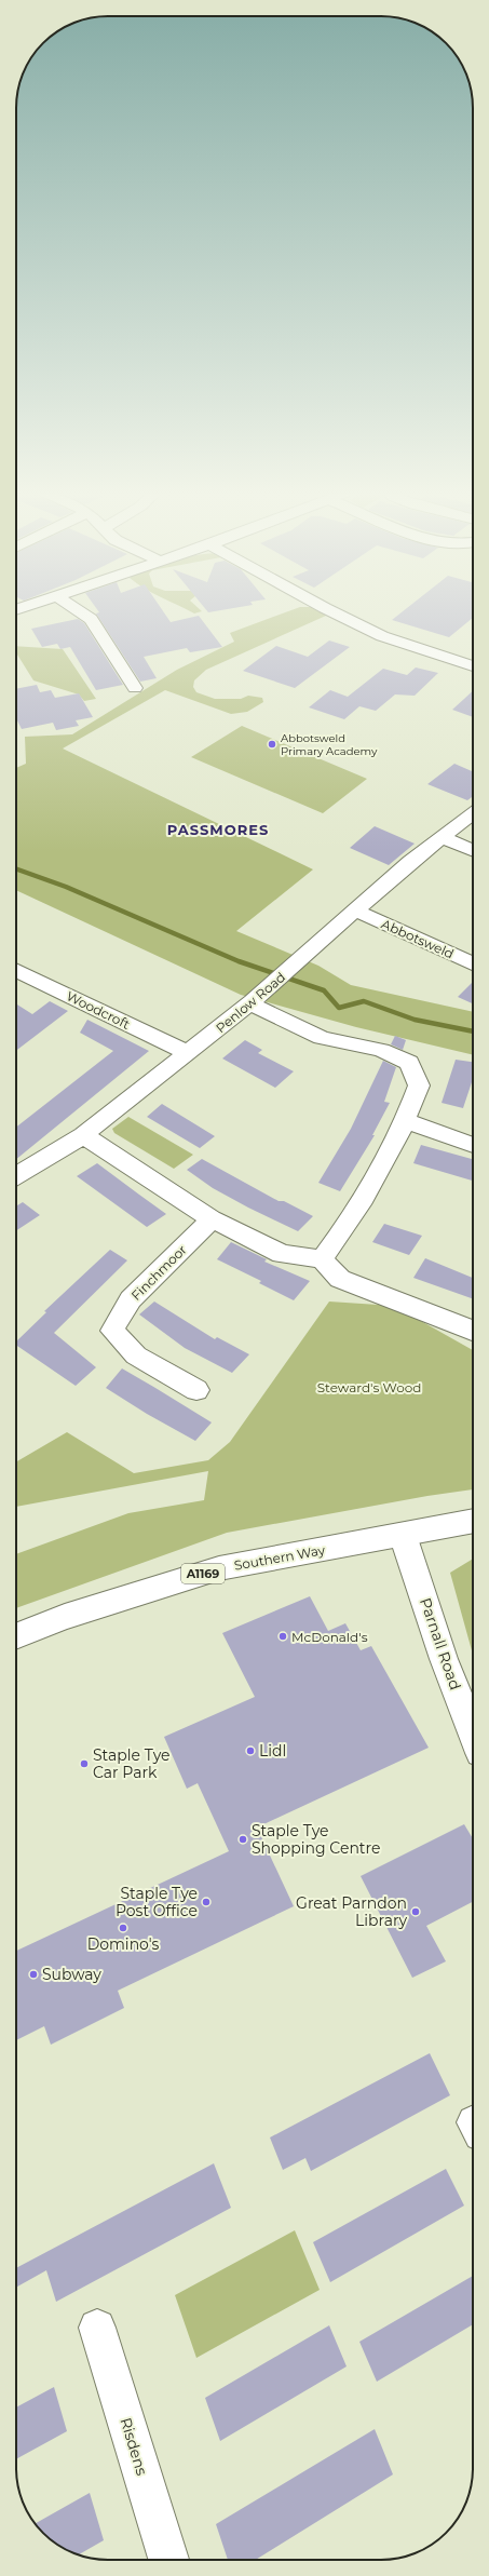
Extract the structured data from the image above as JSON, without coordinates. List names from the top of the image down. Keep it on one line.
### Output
{"streets":{"street":["Abbotsweld","Penlow Road","Woodcroft","Finchmoor","Southern Way","A1169","Parnall Road","Risdens"]},"crossings":[["Abbotsweld","Penlow Road"],["Penlow Road","Woodcroft"],["Southern Way","Parnall Road"]],"districts":["PASSMORES"],"parks":["Steward's Wood"],"places":["Abbotsweld Primary Academy","McDonald's","Lidl","Staple Tye Car Park","Staple Tye Shopping Centre","Staple Tye Post Office","Great Parndon Library","Domino's","Subway"]}
